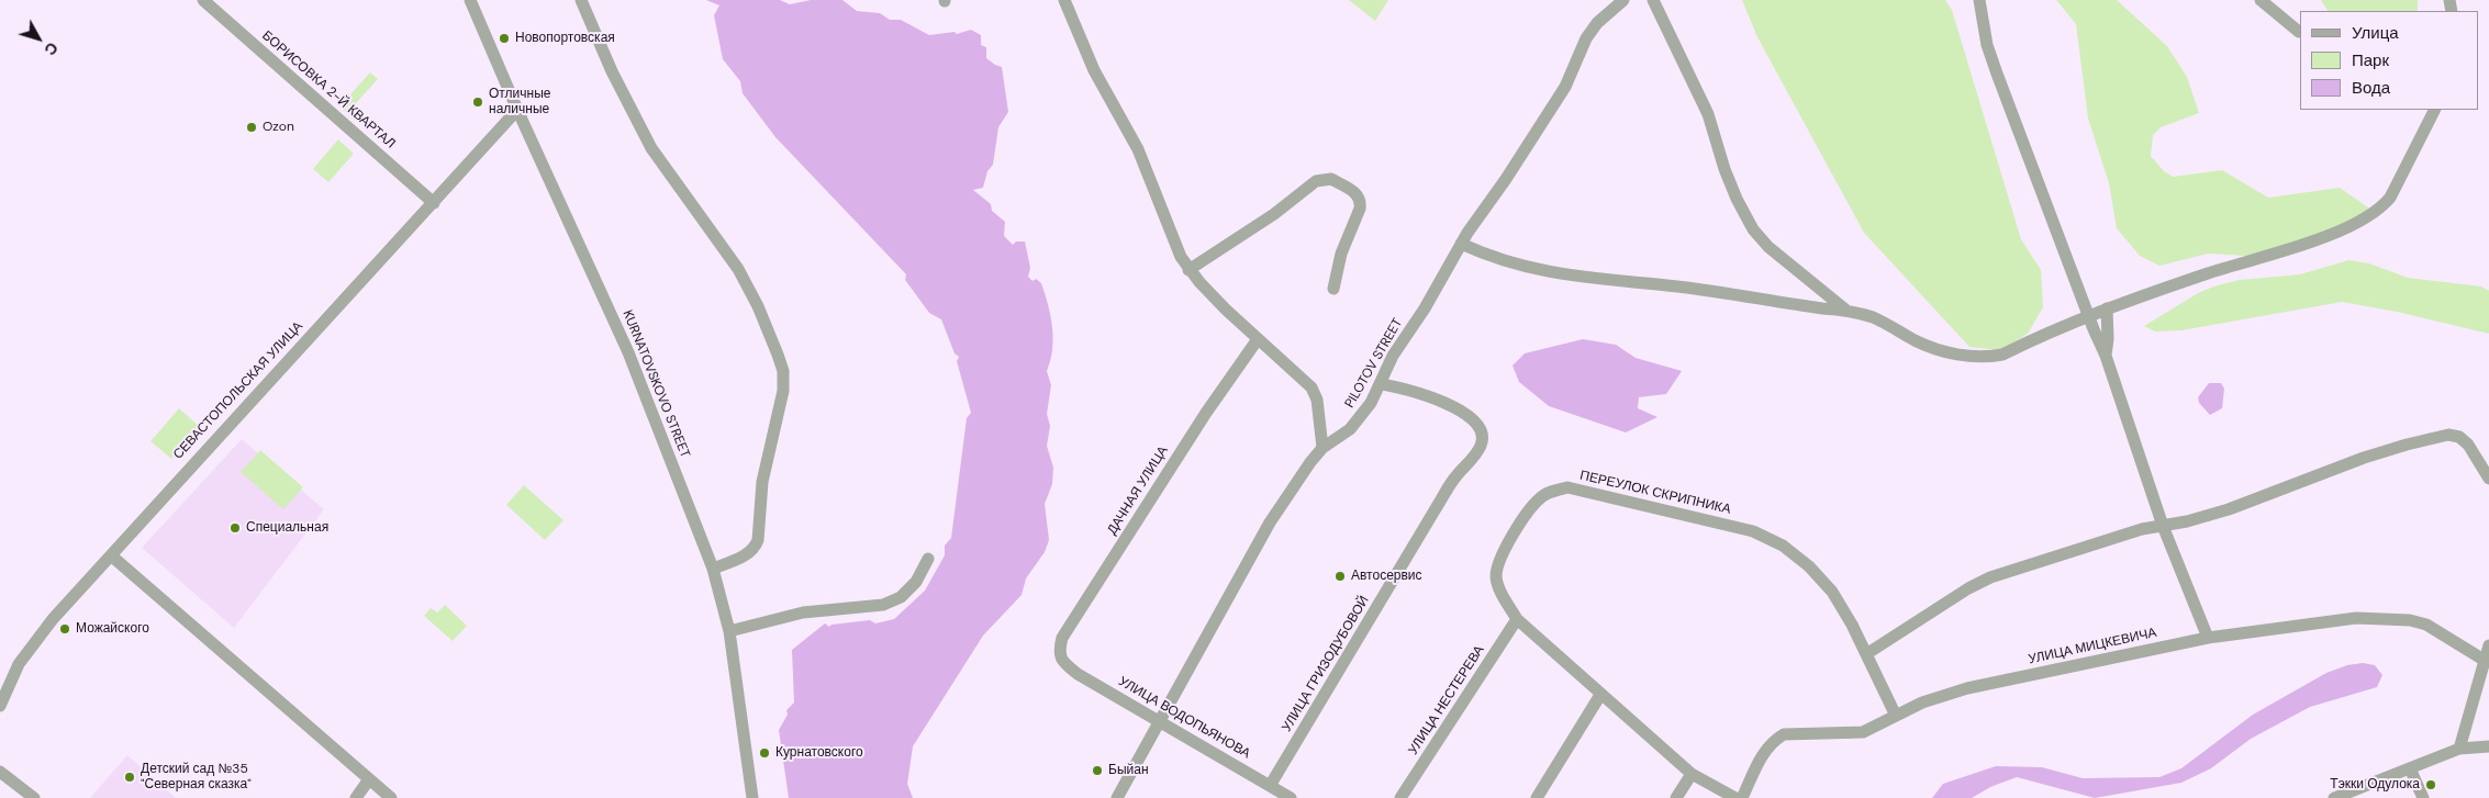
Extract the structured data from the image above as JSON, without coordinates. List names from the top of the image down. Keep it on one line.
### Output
{"streets":{"street":["БОРИСОВКА 2-Й КВАРТАЛ","PILOTOV STREET","KURNATOVSKOVO STREET","СЕВАСТОПОЛЬСКАЯ УЛИЦА","ДАЧНАЯ УЛИЦА","ПЕРЕУЛОК СКРИПНИКА","УЛИЦА МИЦКЕВИЧА","УЛИЦА ГРИЗОДУБОВОЙ","УЛИЦА НЕСТЕРЕВА","УЛИЦА ВОДОПЬЯНОВА"]},"crossings":[["БОРИСОВКА 2-Й КВАРТАЛ","СЕВАСТОПОЛЬСКАЯ УЛИЦА"],["PILOTOV STREET","УЛИЦА ГРИЗОДУБОВОЙ"],["PILOTOV STREET","УЛИЦА ВОДОПЬЯНОВА"],["KURNATOVSKOVO STREET","СЕВАСТОПОЛЬСКАЯ УЛИЦА"],["ДАЧНАЯ УЛИЦА","УЛИЦА ВОДОПЬЯНОВА"],["ПЕРЕУЛОК СКРИПНИКА","УЛИЦА МИЦКЕВИЧА"],["ПЕРЕУЛОК СКРИПНИКА","УЛИЦА НЕСТЕРЕВА"],["УЛИЦА ГРИЗОДУБОВОЙ","УЛИЦА ВОДОПЬЯНОВА"]],"places":["Новопортовская","Отличные наличные","Ozon","Специальная","Автосервис","Можайского","Курнатовского","Быйан","Детский сад №35 \"Северная сказка\"","Тэкки Одулока"],"legend":["Улица","Парк","Вода"],"north":"bottom right"}
